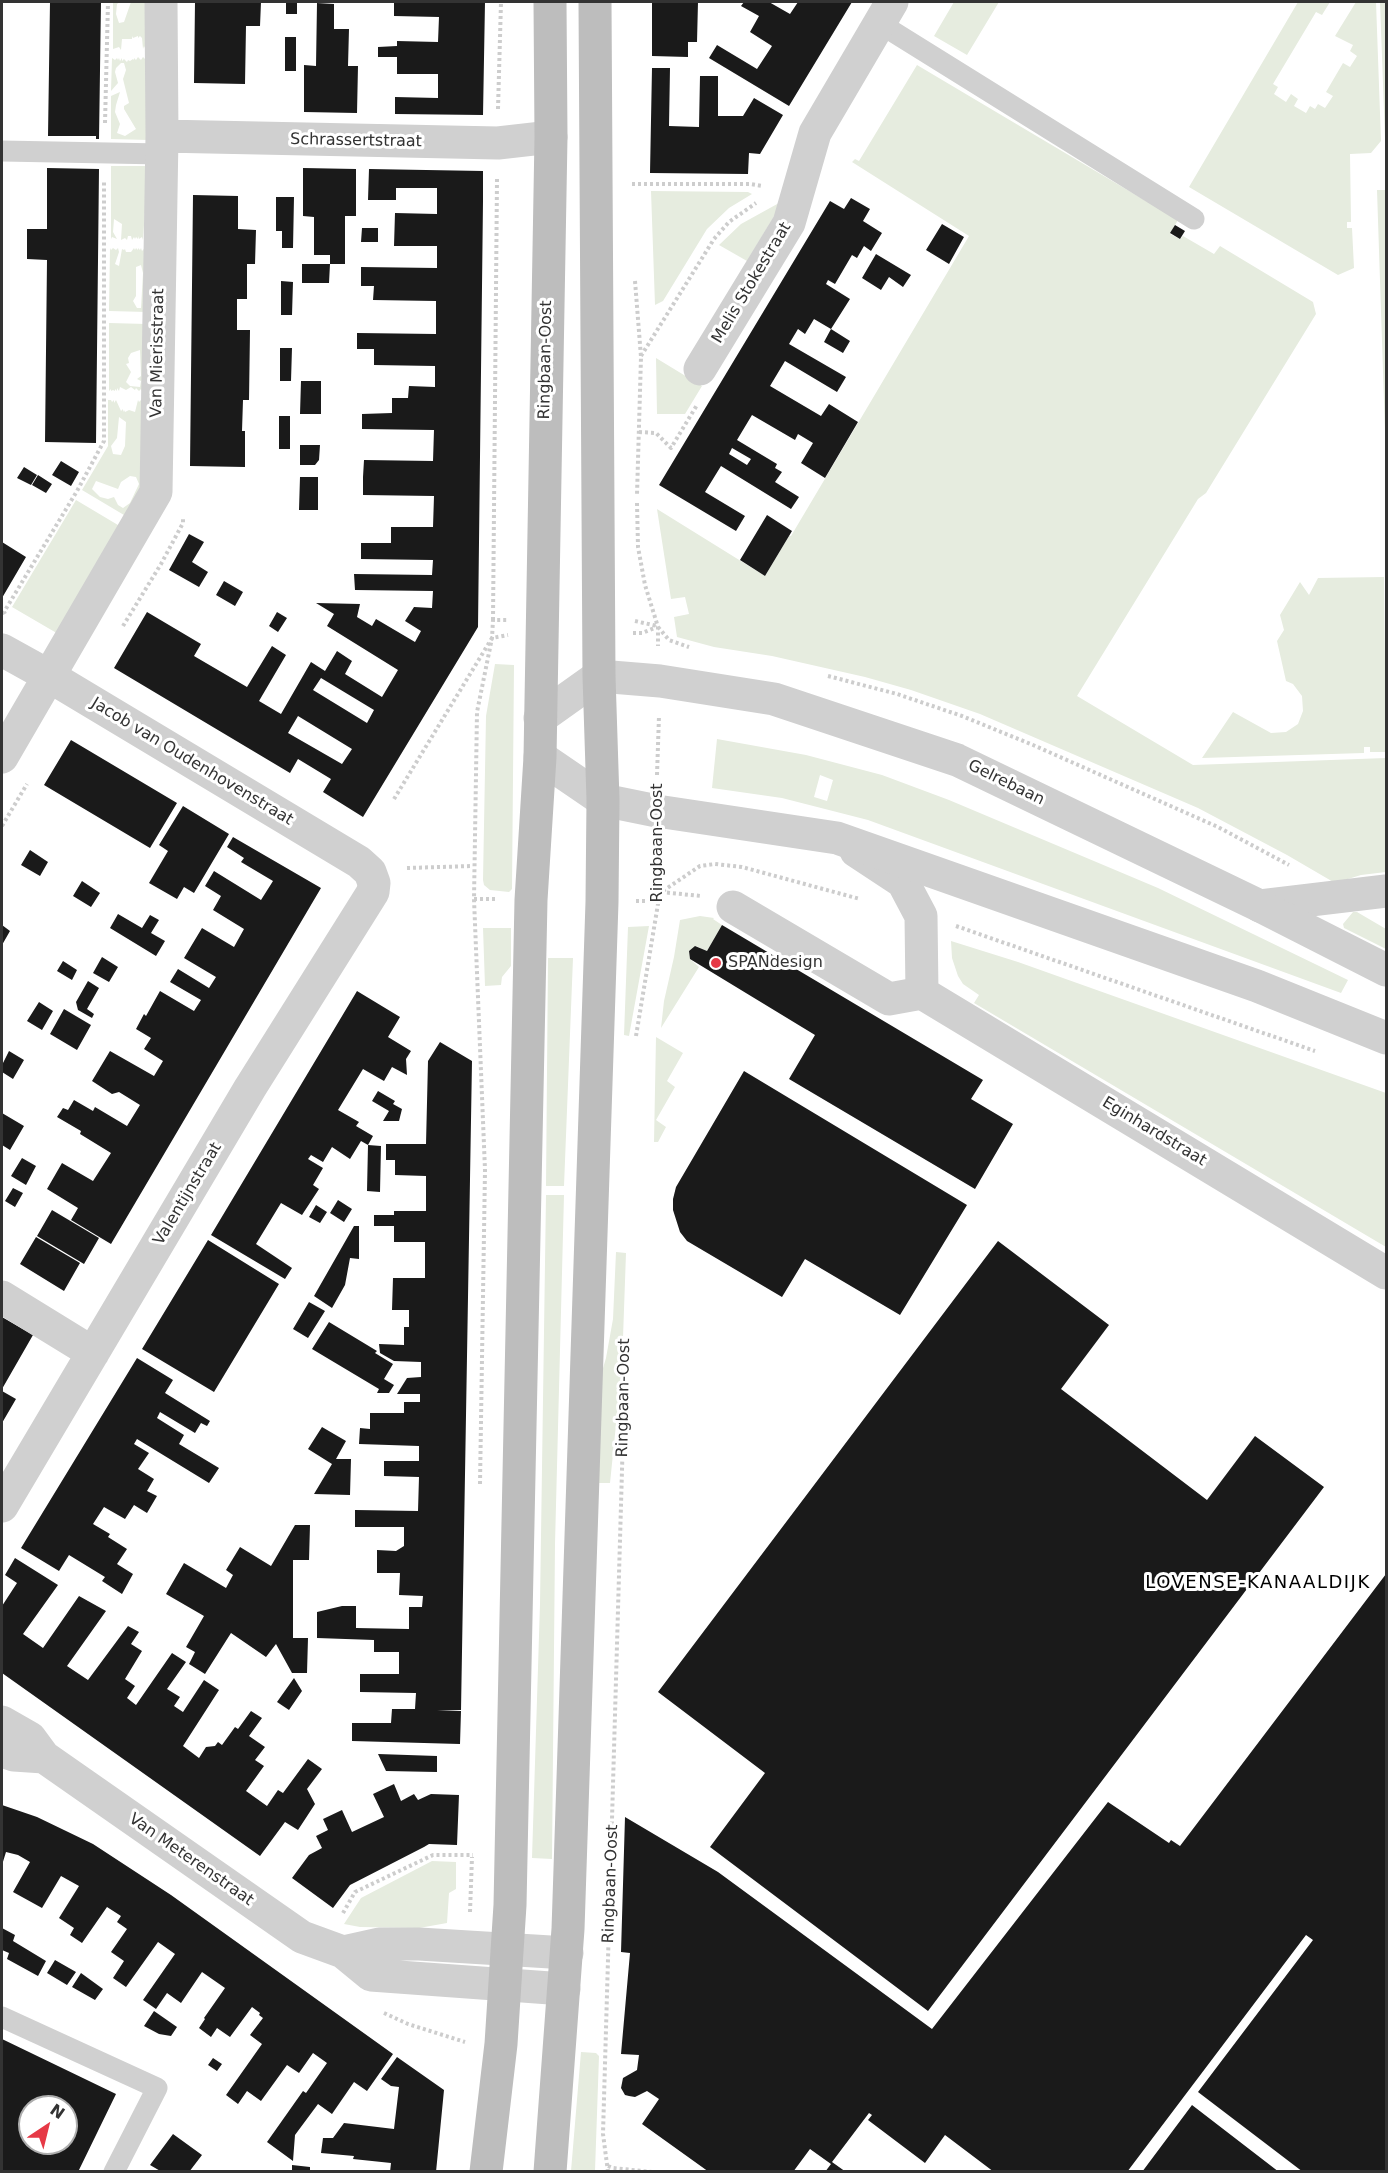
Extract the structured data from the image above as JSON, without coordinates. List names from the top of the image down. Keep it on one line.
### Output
{"streets":{"main road":["Ringbaan-Oost"],"street":["Schrassertstraat","Melis Stokestraat","Van Mierisstraat","Jacob van Oudenhovenstraat","Gelrebaan","Eginhardstraat","Valentijnstraat","Van Meterenstraat"]},"crossings":[["Schrassertstraat","Van Mierisstraat"],["Schrassertstraat","Ringbaan-Oost"],["Van Mierisstraat","Jacob van Oudenhovenstraat"],["Ringbaan-Oost","Gelrebaan"],["Ringbaan-Oost","Van Meterenstraat"],["Jacob van Oudenhovenstraat","Valentijnstraat"]],"districts":["LOVENSE-KANAALDIJK"],"places":["SPANdesign"],"north":"top right"}
